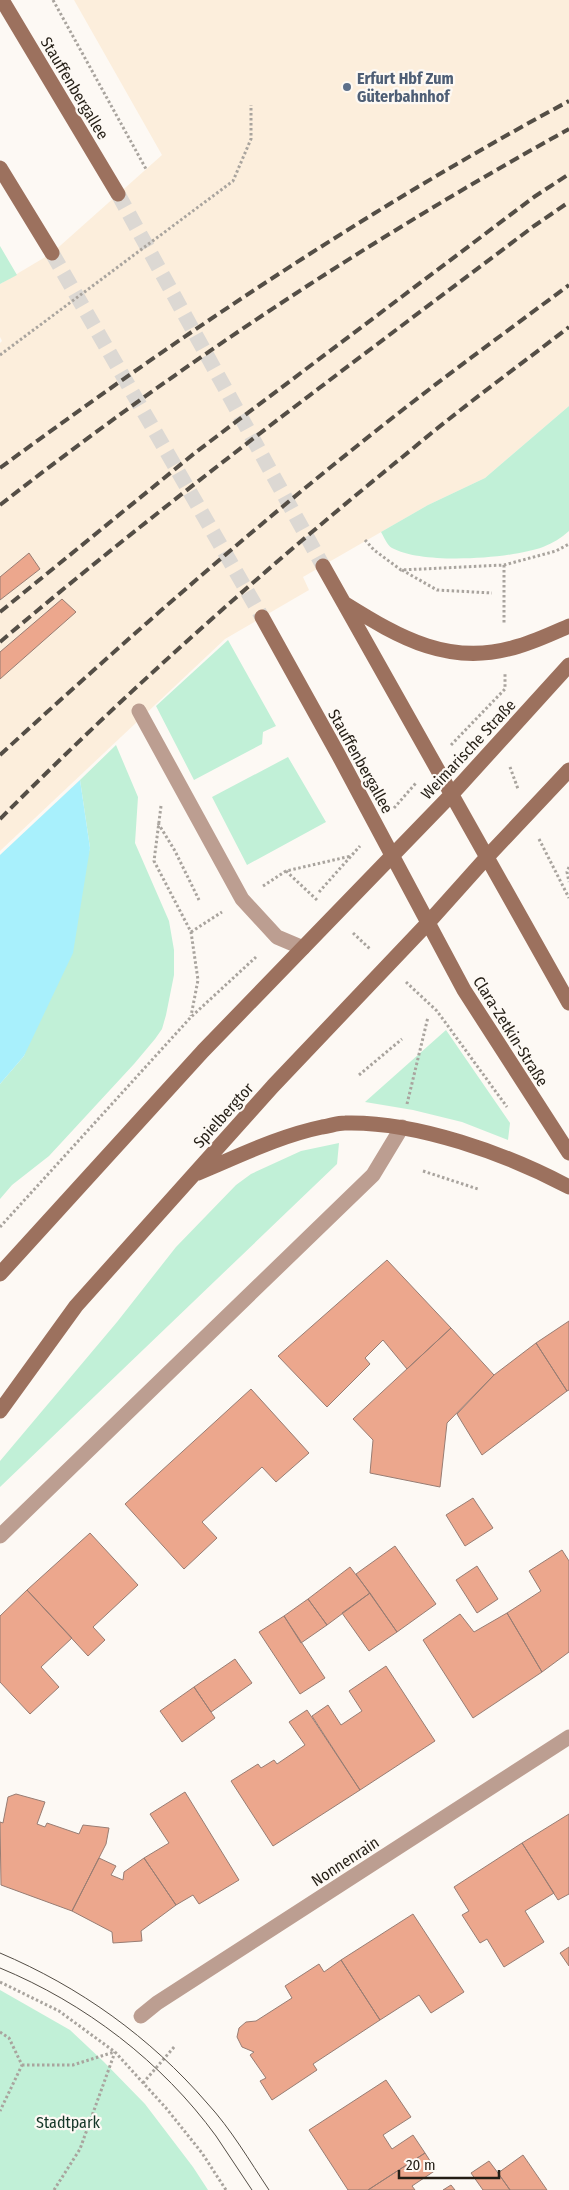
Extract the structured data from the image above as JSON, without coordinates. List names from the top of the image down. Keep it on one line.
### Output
{"streets":{"main road":["Stauffenbergallee","Weimarische Straße","Clara-Zetkin-Straße","Spielbergtor"],"street":["Nonnenrain"]},"crossings":[["Stauffenbergallee","Weimarische Straße"],["Stauffenbergallee","Clara-Zetkin-Straße"],["Stauffenbergallee","Spielbergtor"],["Clara-Zetkin-Straße","Spielbergtor"]],"parks":["Stadtpark"],"places":["Erfurt Hbf Zum Güterbahnhof"],"scale_bar":"20 m"}
